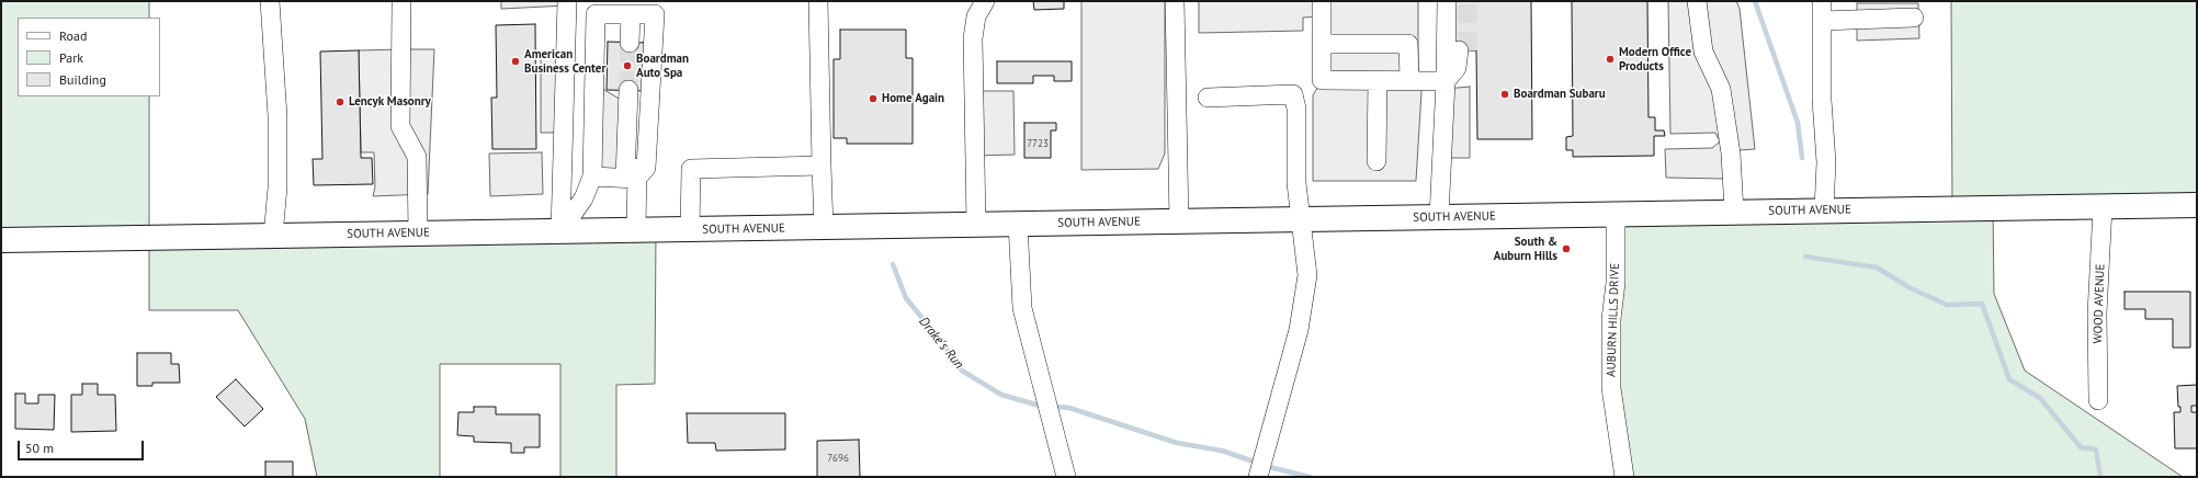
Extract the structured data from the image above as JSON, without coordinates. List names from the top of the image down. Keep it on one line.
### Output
{"streets":{"main road":["SOUTH AVENUE"],"street":["WOOD AVENUE","AUBURN HILLS DRIVE"]},"crossings":[["SOUTH AVENUE","WOOD AVENUE"],["SOUTH AVENUE","AUBURN HILLS DRIVE"]],"water":["Drake's Run"],"places":["Modern Office Products","American Business Center","Boardman Auto Spa","Boardman Subaru","Home Again","Lencyk Masonry","South & Auburn Hills"],"house_numbers":["7723","7696"],"legend":["Road","Park","Building"],"scale_bar":"50 m"}
